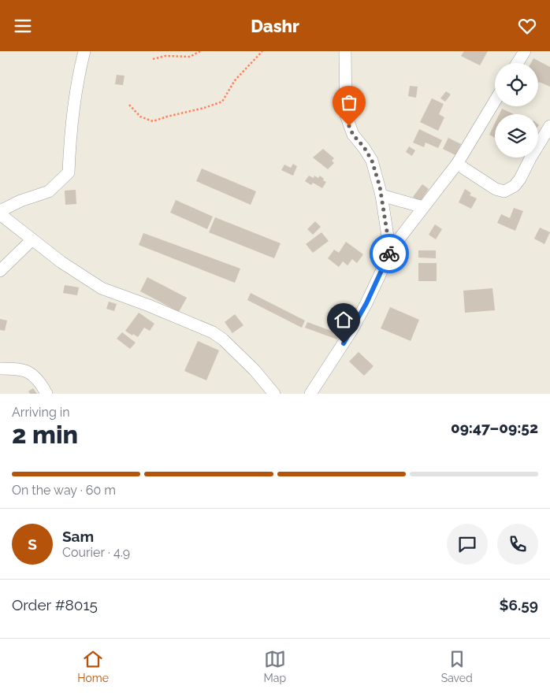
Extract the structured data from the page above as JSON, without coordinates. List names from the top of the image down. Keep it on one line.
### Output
{"page":{"header":"Dashr","heading":["2 min","Arriving in","09:47–09:52"],"panel":["Sam","Courier · 4.9","Order #8015","$6.59"],"bar":"On the way · 60 m","round":"S","tabs":["Home","Map","Saved"]}}
